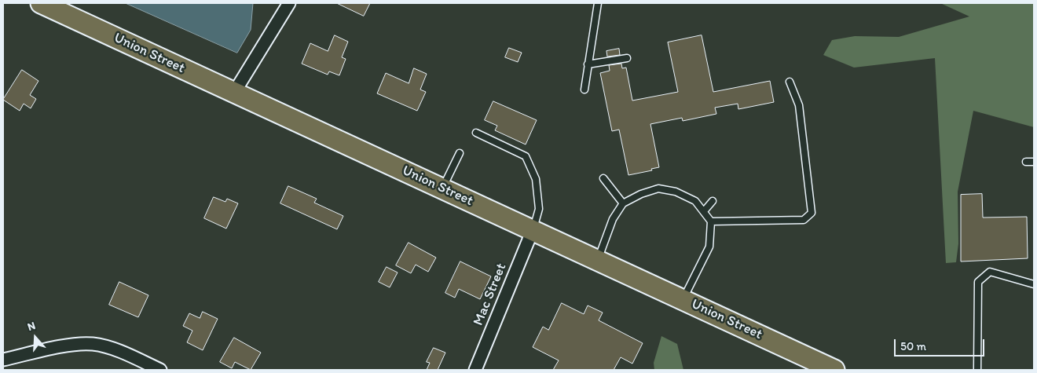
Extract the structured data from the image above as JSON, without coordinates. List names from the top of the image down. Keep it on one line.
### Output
{"streets":{"main road":["Union Street"],"street":["Mac Street"]},"crossings":[["Union Street","Mac Street"]],"scale_bar":"50 m","north":"top"}
